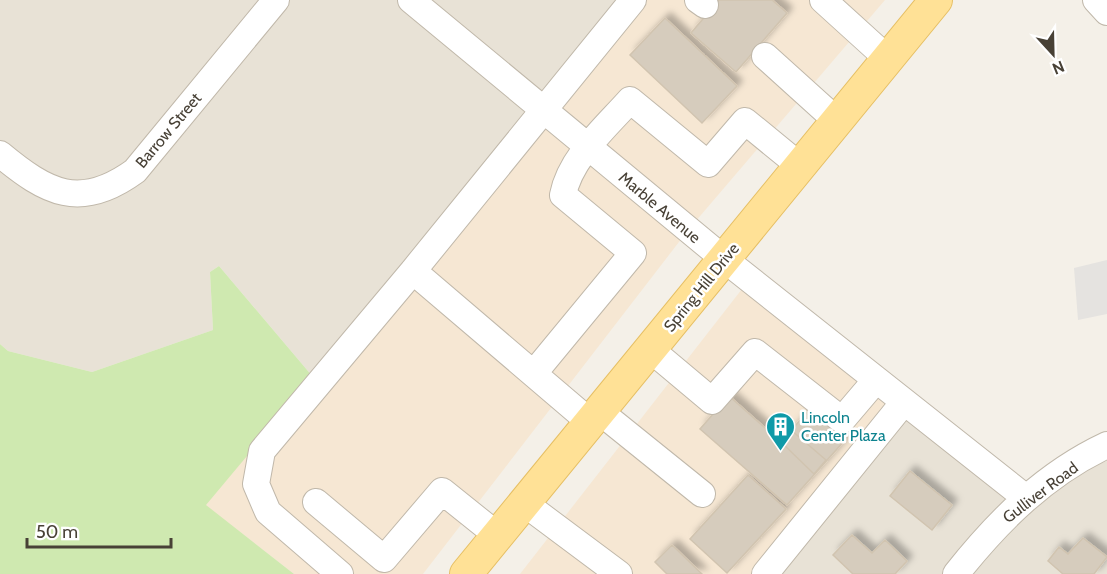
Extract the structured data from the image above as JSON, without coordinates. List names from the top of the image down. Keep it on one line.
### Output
{"streets":{"main road":["Spring Hill Drive"],"street":["Barrow Street","Marble Avenue","Gulliver Road"]},"crossings":[["Marble Avenue","Spring Hill Drive"],["Marble Avenue","Gulliver Road"]],"places":{"building":["Lincoln Center Plaza"]},"scale_bar":"50 m","north":"bottom"}
